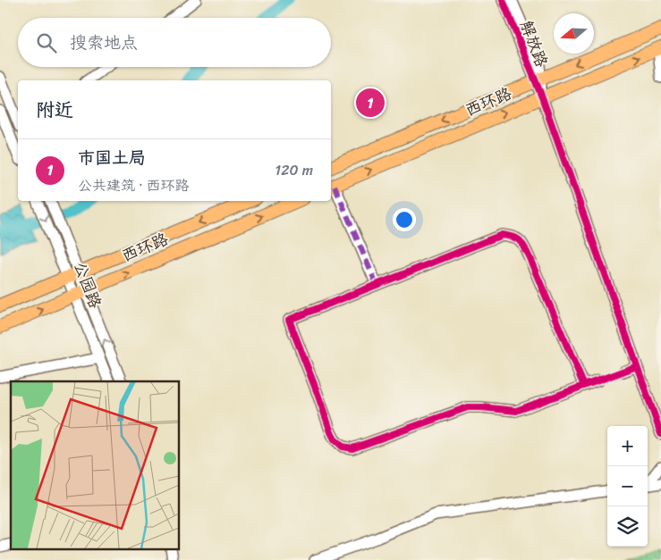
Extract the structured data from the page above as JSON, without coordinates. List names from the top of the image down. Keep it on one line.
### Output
{"streets":{"main road":["西环路"],"street":["解放路","公园路"]},"crossings":[["解放路","西环路"],["西环路","公园路"]],"north":"left","page":{"search":"搜索地点","heading":"附近","pins":"1","list":[{"mark":"1","name":"市国土局","note":"公共建筑 · 西环路","value":"120 m"}],"map_buttons":["+","−"]}}
